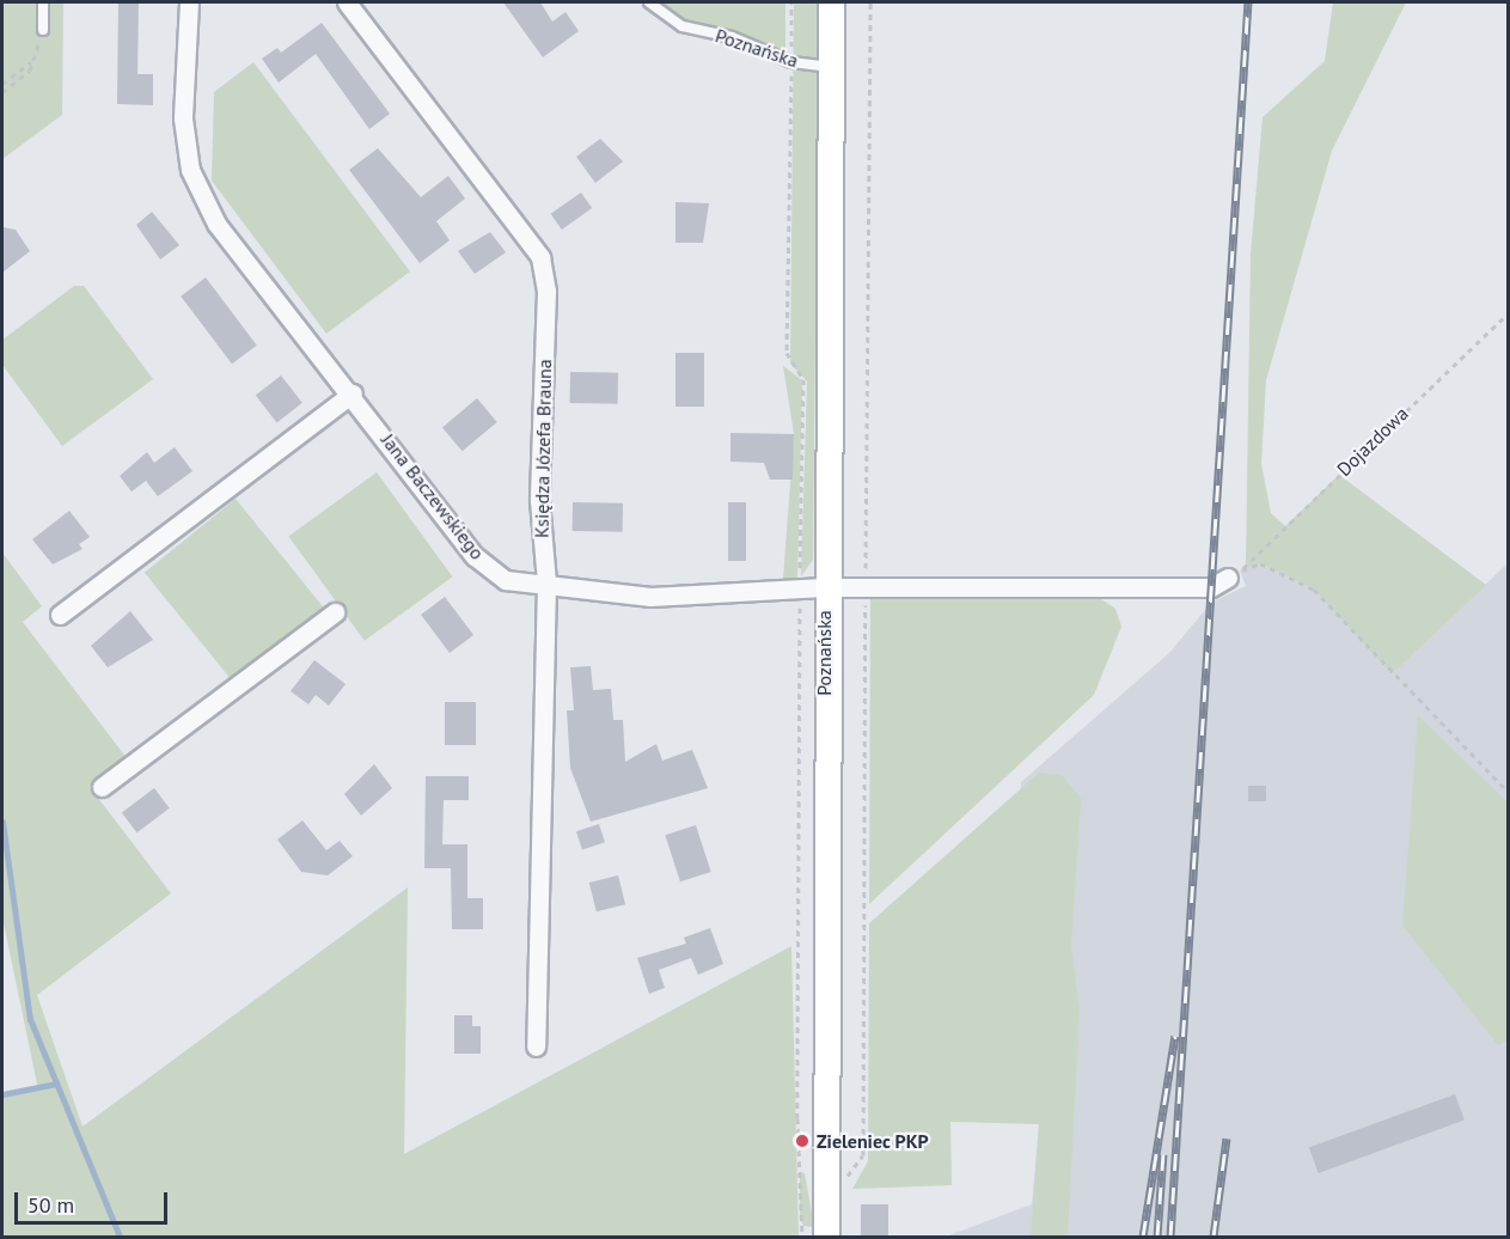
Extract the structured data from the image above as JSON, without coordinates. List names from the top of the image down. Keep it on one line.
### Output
{"streets":{"main road":["Poznańska"],"street":["Księdza Józefa Brauna","Jana Baczewskiego"],"path":["Dojazdowa"]},"crossings":[["Poznańska","Jana Baczewskiego"],["Dojazdowa","Jana Baczewskiego"],["Księdza Józefa Brauna","Jana Baczewskiego"]],"places":["Zieleniec PKP"],"scale_bar":"50 m"}
